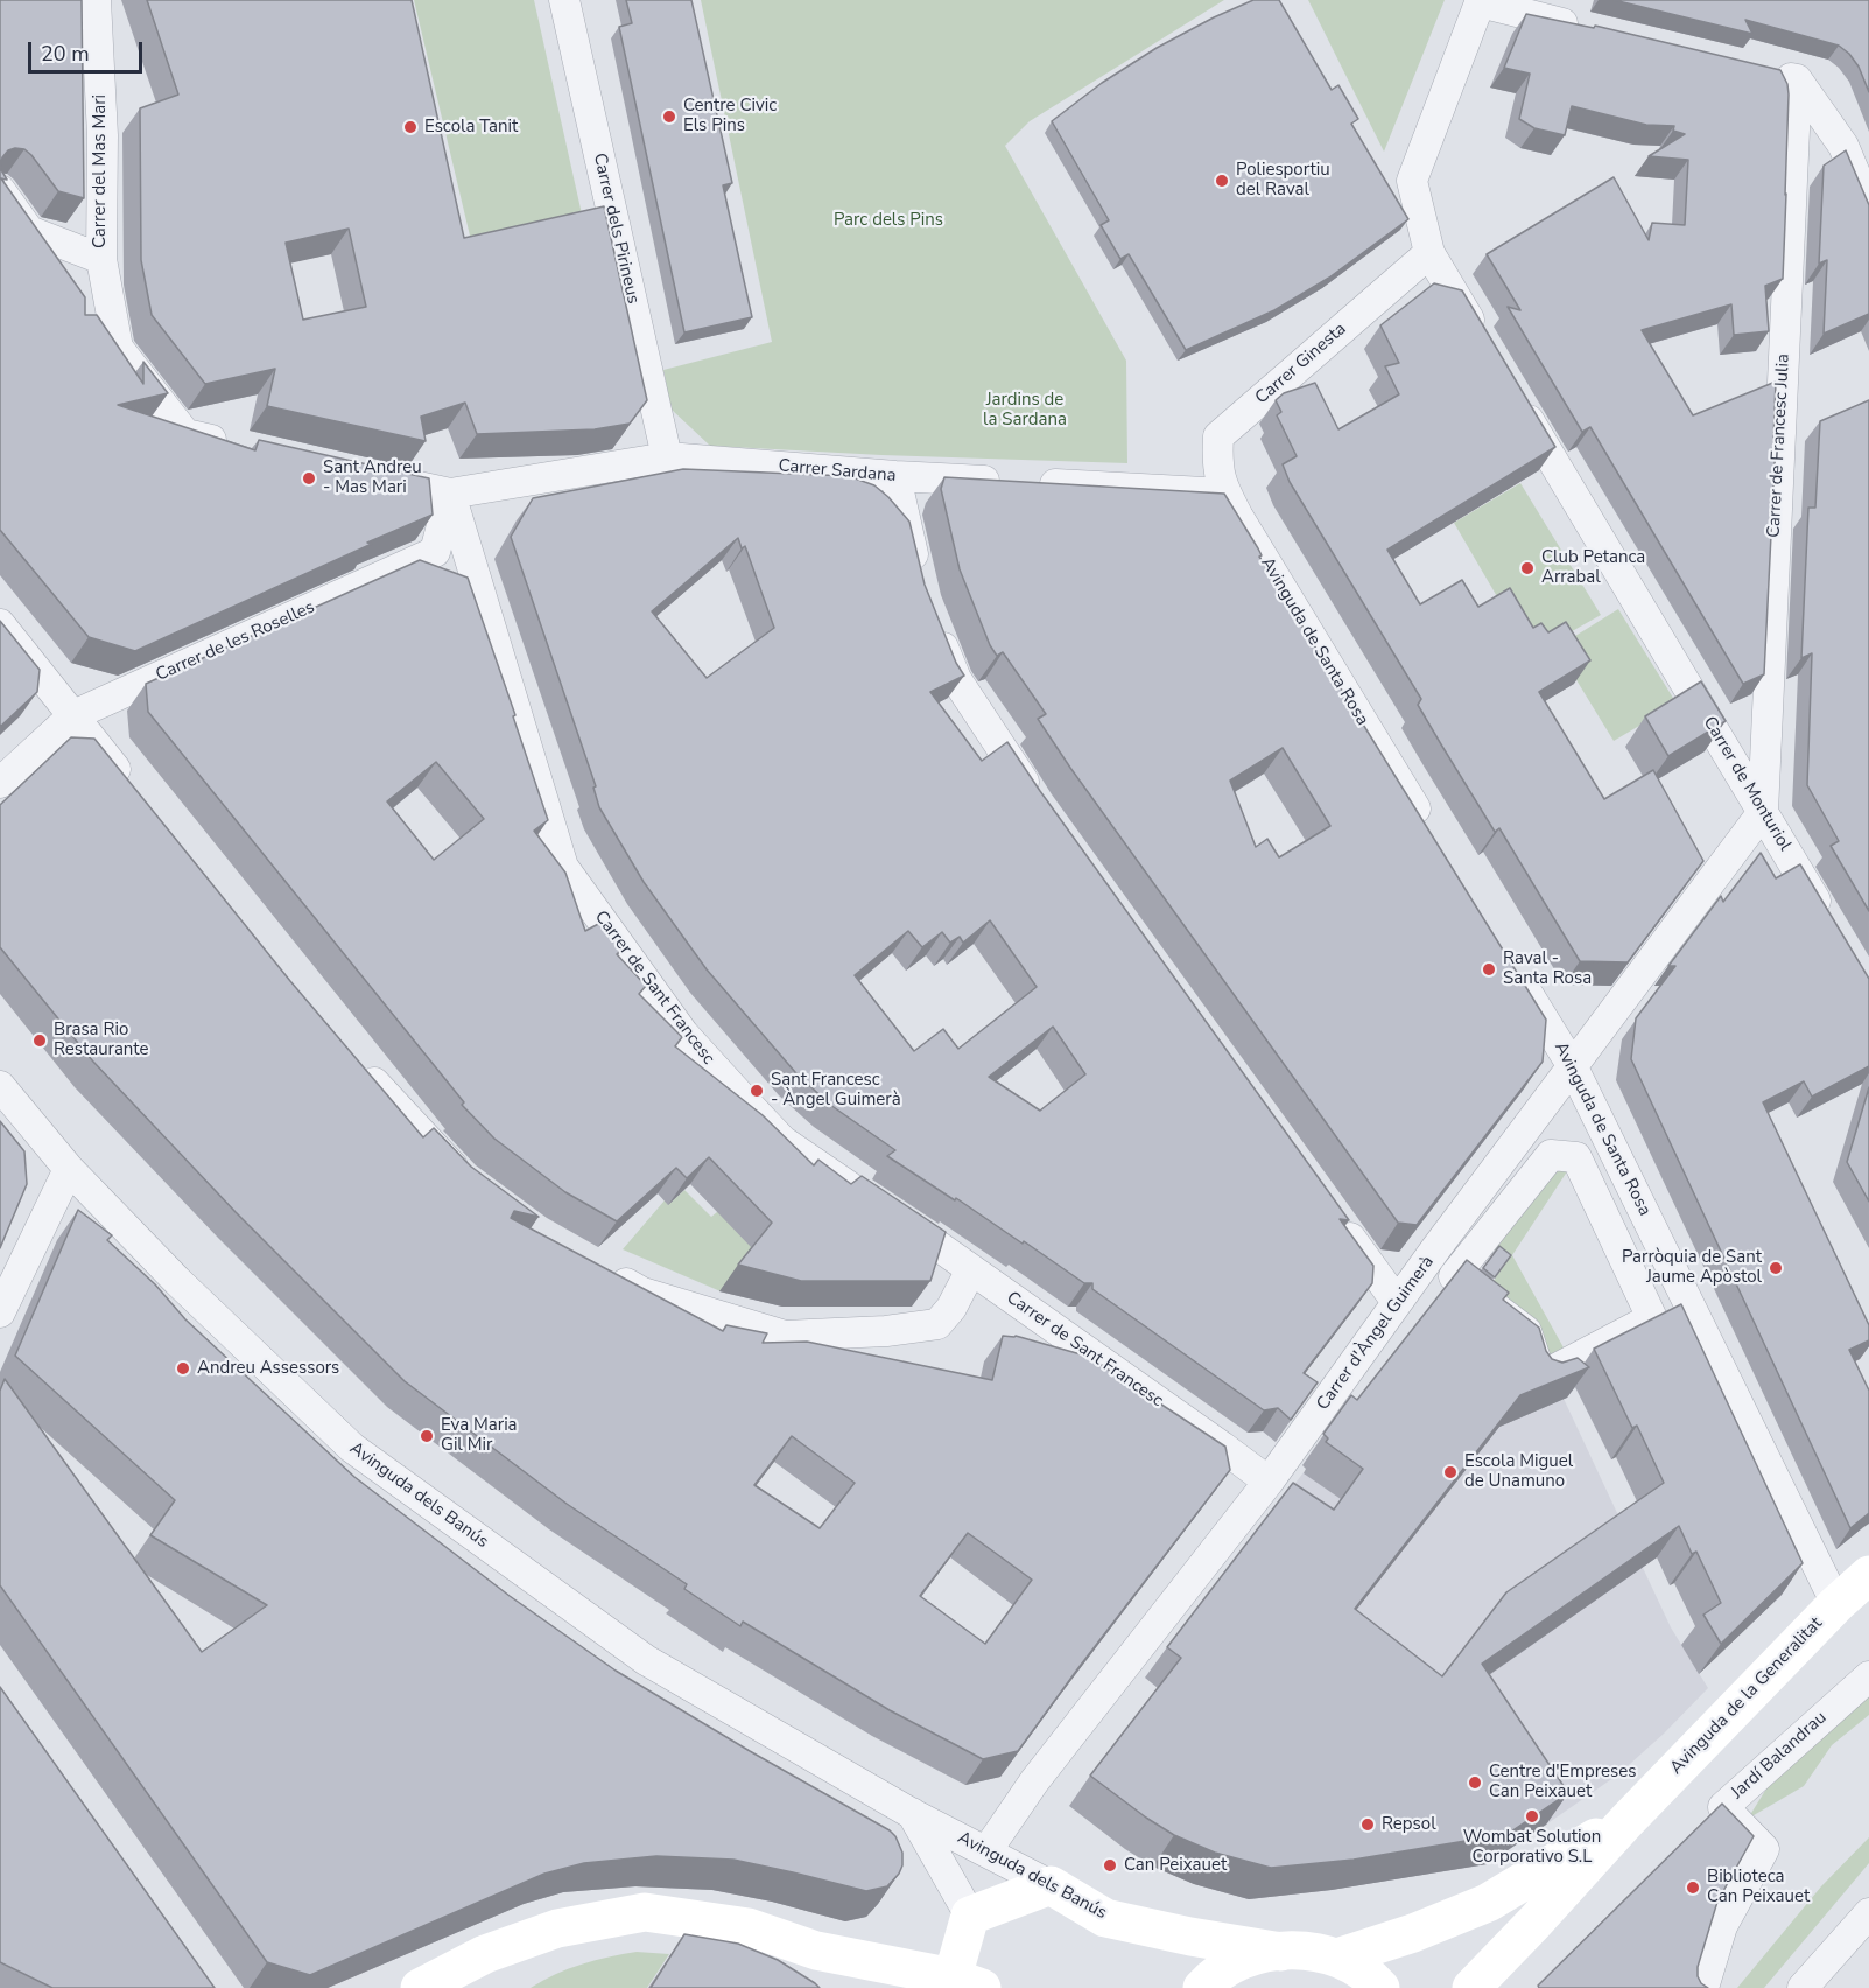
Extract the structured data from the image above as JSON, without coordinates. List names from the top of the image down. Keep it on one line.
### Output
{"streets":{"street":["Carrer del Mas Mari","Carrer dels Pirineus","Carrer Ginesta","Carrer de Francesc Julia","Carrer Sardana","Carrer de les Roselles","Avinguda de Santa Rosa","Carrer de Monturiol","Carrer de Sant Francesc","Carrer d'Àngel Guimerà","Avinguda dels Banús","Avinguda de la Generalitat","Jardí Balandrau"]},"crossings":[["Carrer dels Pirineus","Carrer Sardana"],["Carrer Ginesta","Carrer Sardana"],["Carrer Ginesta","Avinguda de Santa Rosa"],["Carrer de Francesc Julia","Carrer de Monturiol"],["Carrer de Francesc Julia","Carrer d'Àngel Guimerà"],["Carrer Sardana","Carrer de les Roselles"],["Carrer Sardana","Avinguda de Santa Rosa"],["Carrer Sardana","Carrer de Sant Francesc"],["Carrer de les Roselles","Carrer de Sant Francesc"],["Avinguda de Santa Rosa","Carrer d'Àngel Guimerà"],["Avinguda de Santa Rosa","Avinguda de la Generalitat"],["Carrer de Monturiol","Carrer d'Àngel Guimerà"],["Carrer de Sant Francesc","Carrer d'Àngel Guimerà"],["Carrer d'Àngel Guimerà","Avinguda dels Banús"]],"parks":["Parc dels Pins","Jardins de la Sardana"],"places":["Centre Civic Els Pins","Escola Tanit","Poliesportiu del Raval","Sant Andreu - Mas Mari","Club Petanca Arrabal","Raval - Santa Rosa","Brasa Rio Restaurante","Sant Francesc - Àngel Guimerà","Parròquia de Sant Jaume Apòstol","Andreu Assessors","Eva Maria Gil Mir","Escola Miguel de Unamuno","Centre d'Empreses Can Peixauet","Wombat Solution Corporativo S.L","Repsol","Can Peixauet","Biblioteca Can Peixauet"],"scale_bar":"20 m"}
